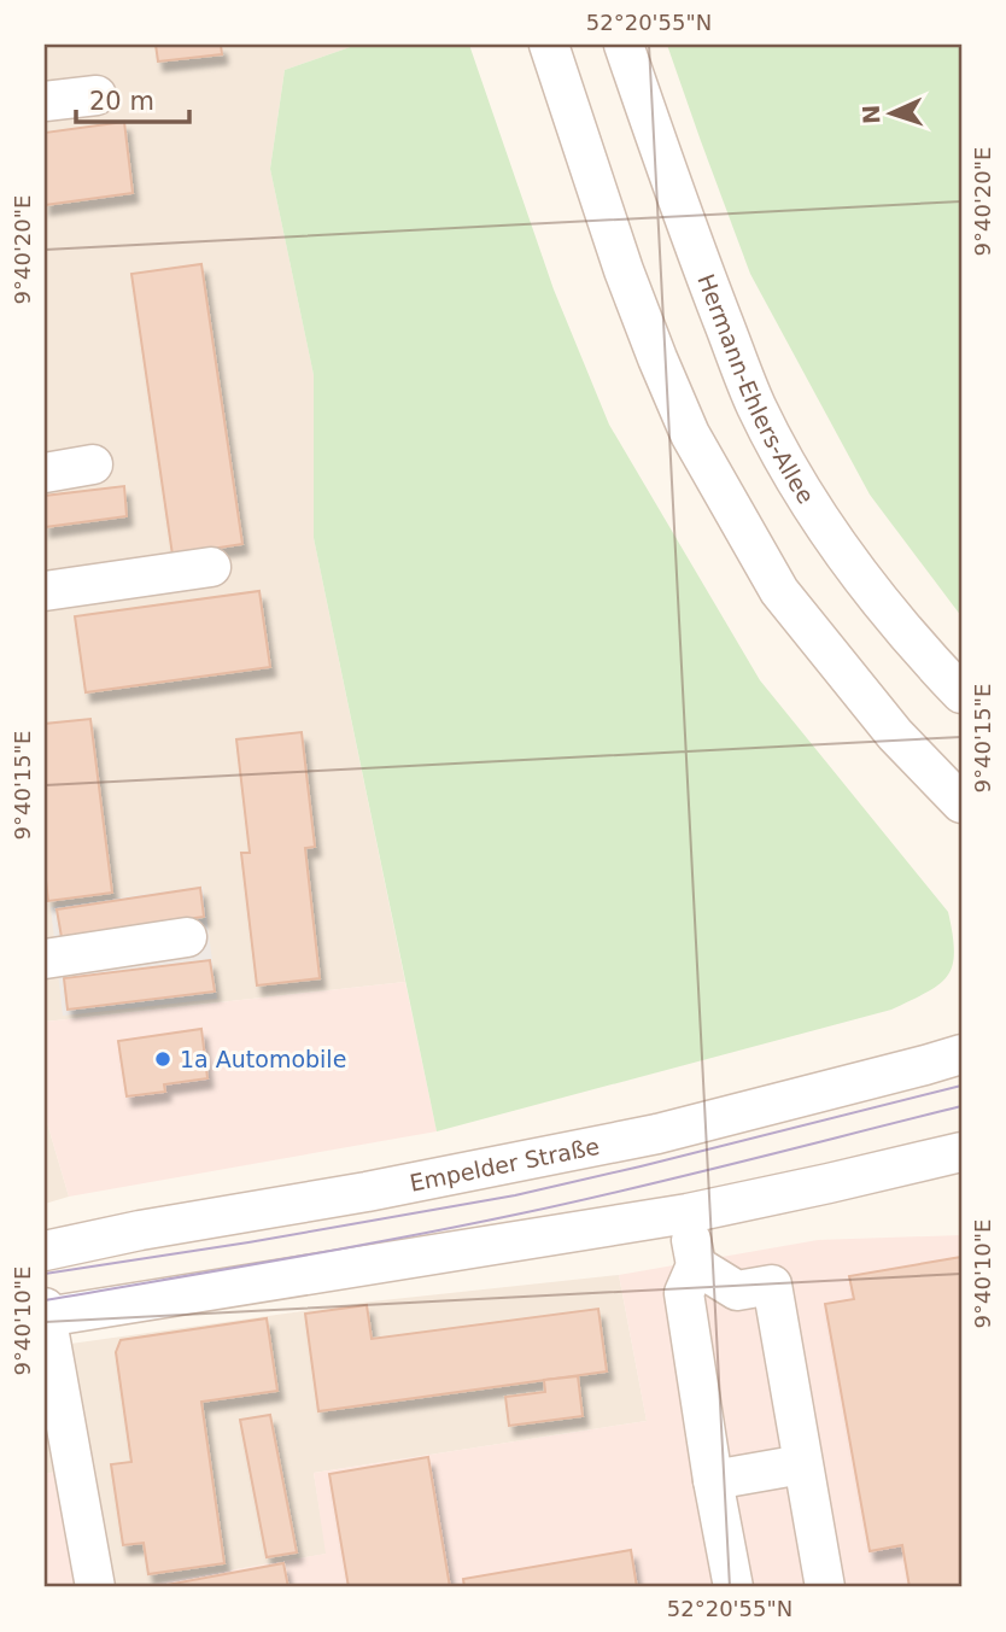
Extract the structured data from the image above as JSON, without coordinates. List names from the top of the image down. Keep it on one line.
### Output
{"streets":{"street":["Hermann-Ehlers-Allee","Empelder Straße"]},"places":["1a Automobile"],"scale_bar":"20 m","north":"left","coordinates":["52°20'55\"N","9°40'20\"E","9°40'15\"E","9°40'10\"E"]}
